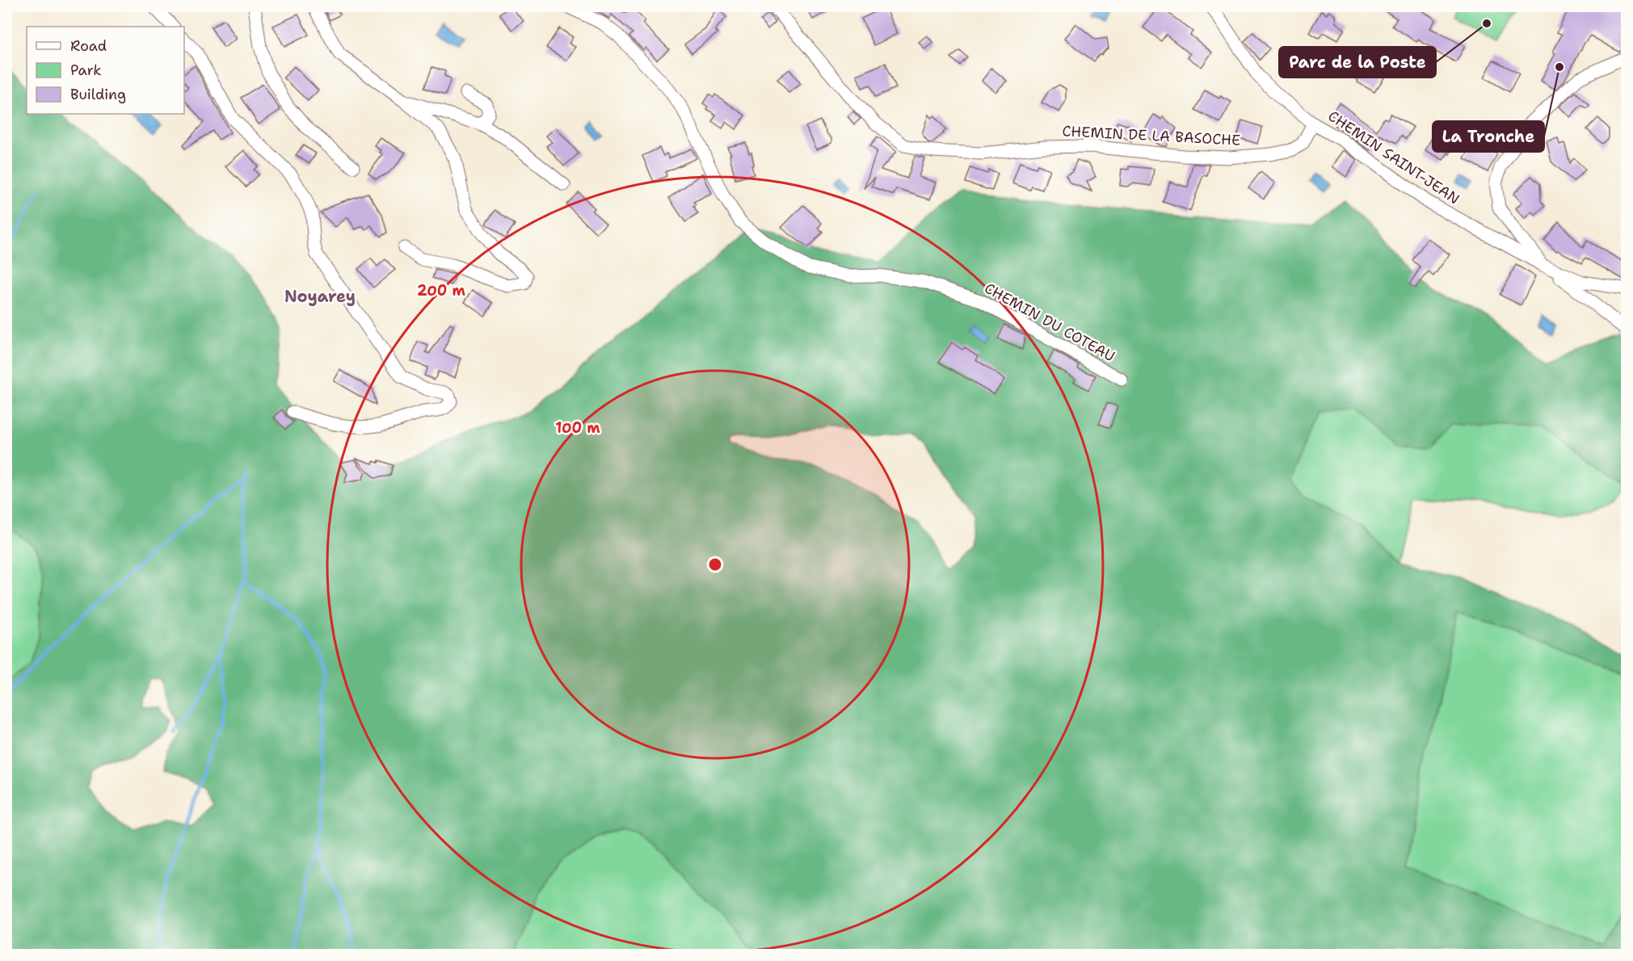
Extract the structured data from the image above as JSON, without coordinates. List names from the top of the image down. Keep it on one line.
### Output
{"streets":{"street":["CHEMIN DE LA BASOCHE","CHEMIN SAINT-JEAN","CHEMIN DU COTEAU"]},"crossings":[["CHEMIN DE LA BASOCHE","CHEMIN SAINT-JEAN"]],"districts":["Noyarey"],"places":["Parc de la Poste","La Tronche"],"legend":["Road","Park","Building"],"rings":["200 m","100 m"]}
